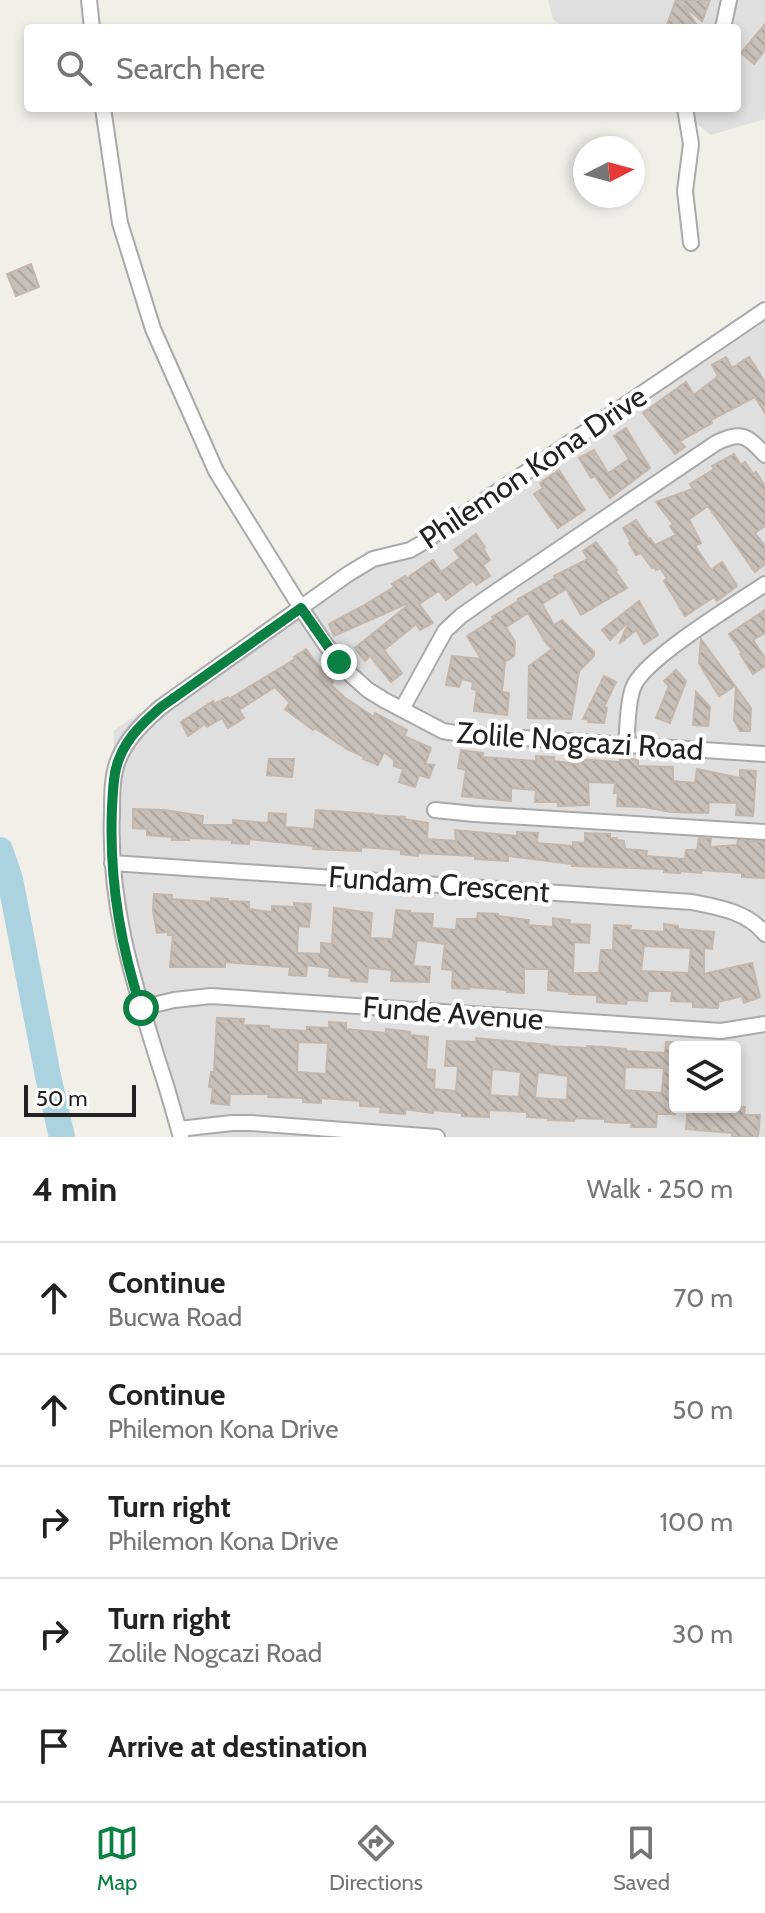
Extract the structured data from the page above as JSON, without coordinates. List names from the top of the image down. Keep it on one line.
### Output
{"streets":{"street":["Philemon Kona Drive","Zolile Nogcazi Road","Fundam Crescent","Funde Avenue"]},"crossings":[["Philemon Kona Drive","Zolile Nogcazi Road"],["Philemon Kona Drive","Fundam Crescent"],["Philemon Kona Drive","Funde Avenue"]],"scale_bar":"50 m","north":"right","page":{"search":"Search here","scale":"50 m","heading":["4 min","Walk · 250 m"],"list":[["Continue","Bucwa Road","70 m"],["Continue","Philemon Kona Drive","50 m"],["Turn right","Philemon Kona Drive","100 m"],["Turn right","Zolile Nogcazi Road","30 m"],"Arrive at destination"],"nav":["Map","Directions","Saved"]}}
